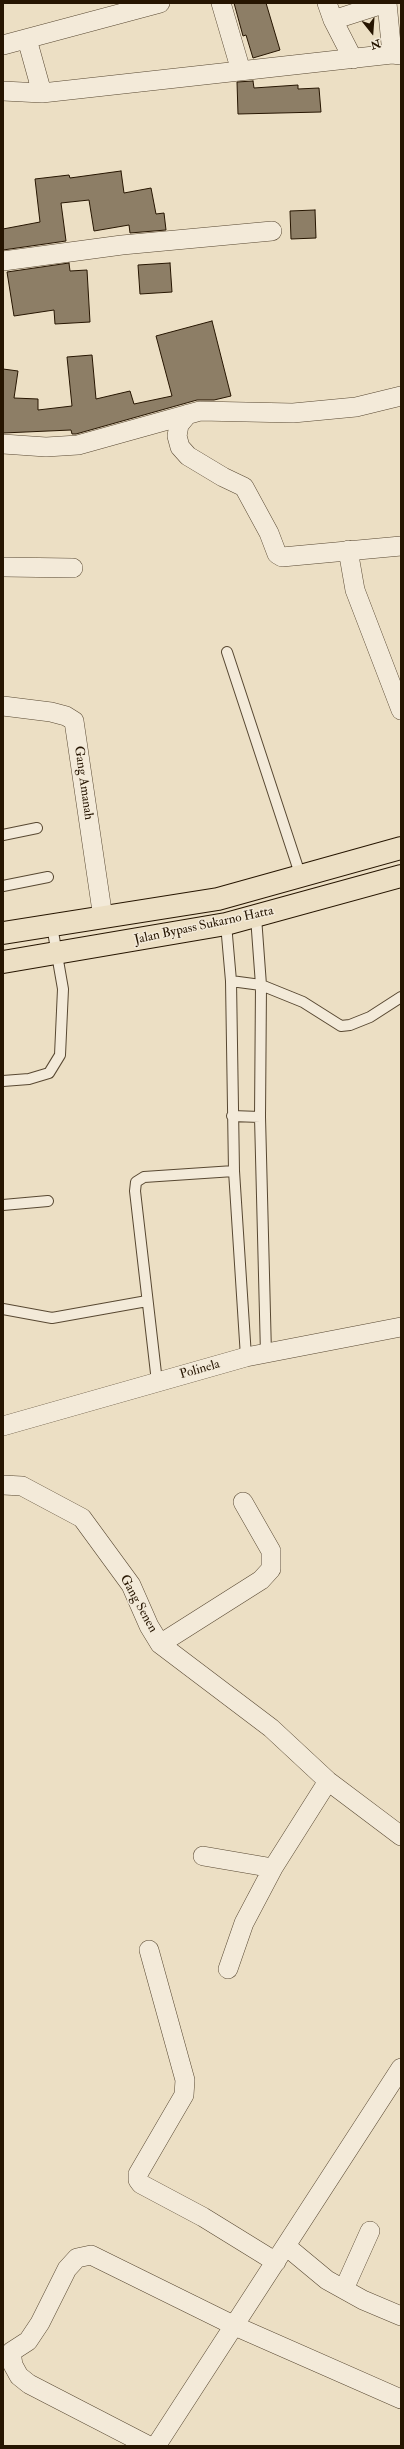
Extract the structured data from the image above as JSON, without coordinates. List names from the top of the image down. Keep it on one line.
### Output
{"streets":{"highway":["Jalan Bypass Sukarno Hatta"],"street":["Gang Amanah","Polinela","Gang Senen"]},"crossings":[["Gang Amanah","Jalan Bypass Sukarno Hatta"]],"north":"bottom"}
